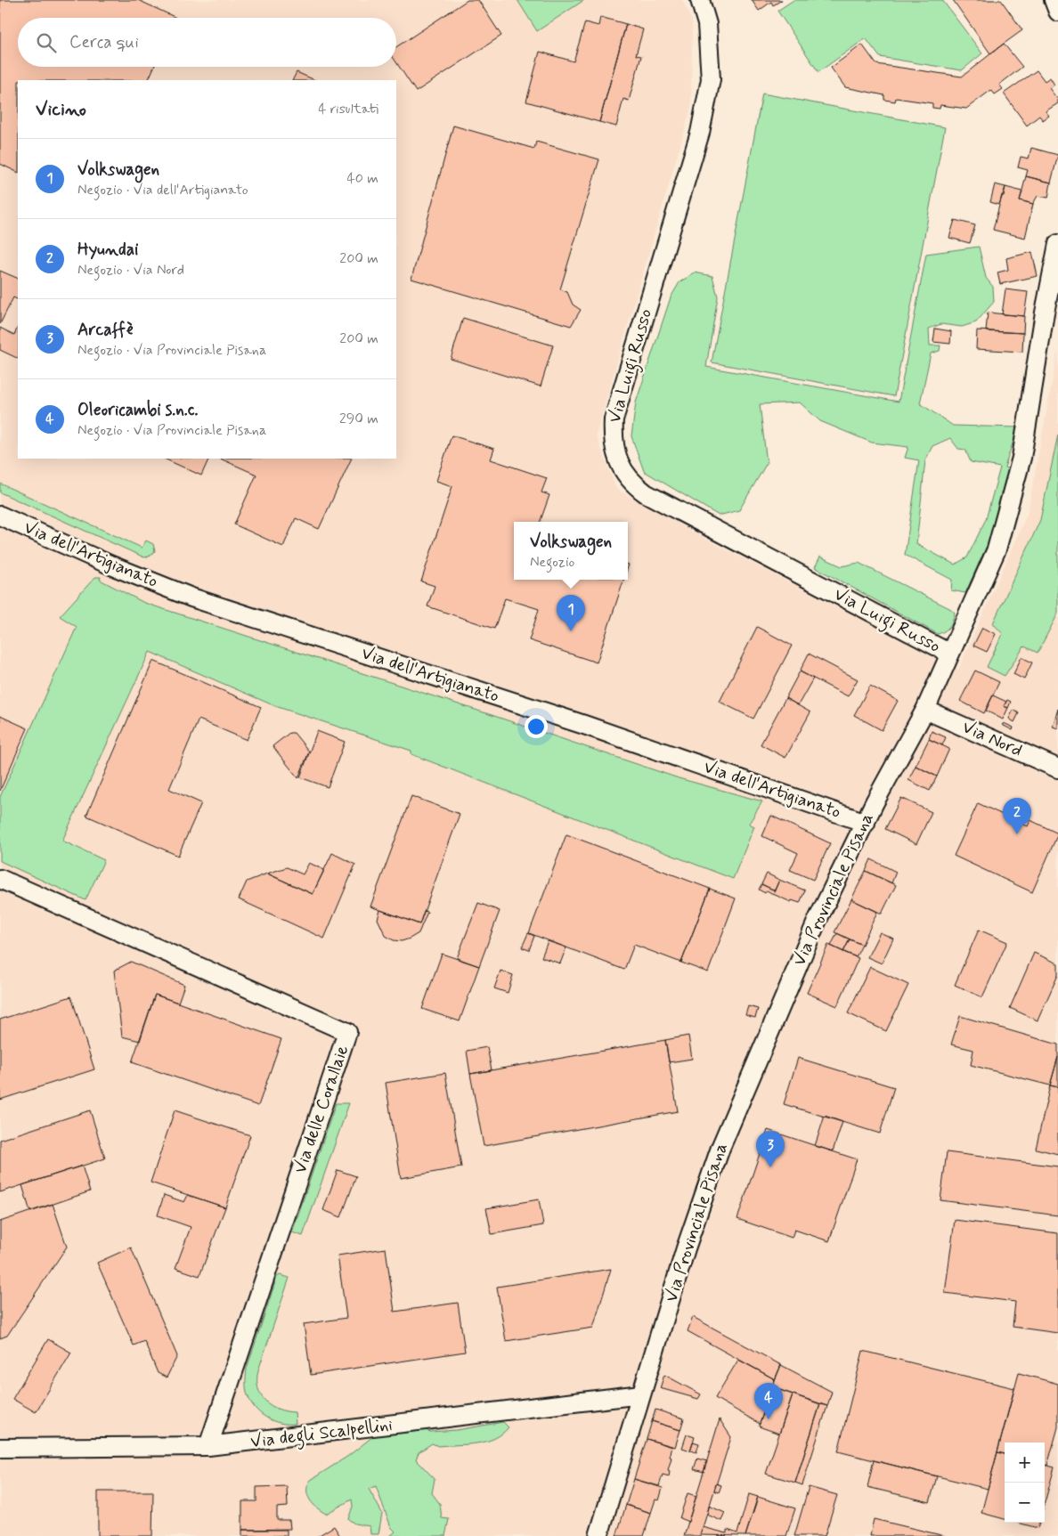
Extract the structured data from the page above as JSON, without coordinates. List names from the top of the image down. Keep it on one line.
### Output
{"streets":{"street":["Via Luigi Russo","Via dell'Artigianato","Via Nord","Via Provinciale Pisana","Via delle Corallaie","Via degli Scalpellini"]},"crossings":[["Via Luigi Russo","Via Provinciale Pisana"],["Via dell'Artigianato","Via Provinciale Pisana"],["Via Nord","Via Provinciale Pisana"],["Via Provinciale Pisana","Via degli Scalpellini"],["Via delle Corallaie","Via degli Scalpellini"]],"page":{"search":"Cerca qui","heading":["Vicino","4 risultati"],"list":[{"mark":"1","name":"Volkswagen","note":"Negozio · Via dell'Artigianato","value":"40 m"},{"mark":"2","name":"Hyundai","note":"Negozio · Via Nord","value":"200 m"},{"mark":"3","name":"Arcaffè","note":"Negozio · Via Provinciale Pisana","value":"200 m"},{"mark":"4","name":"Oleoricambi s.n.c.","note":"Negozio · Via Provinciale Pisana","value":"290 m"}],"popup":["Volkswagen","Negozio"],"pins":["1","2","3","4"],"map_buttons":["+","−"]}}
